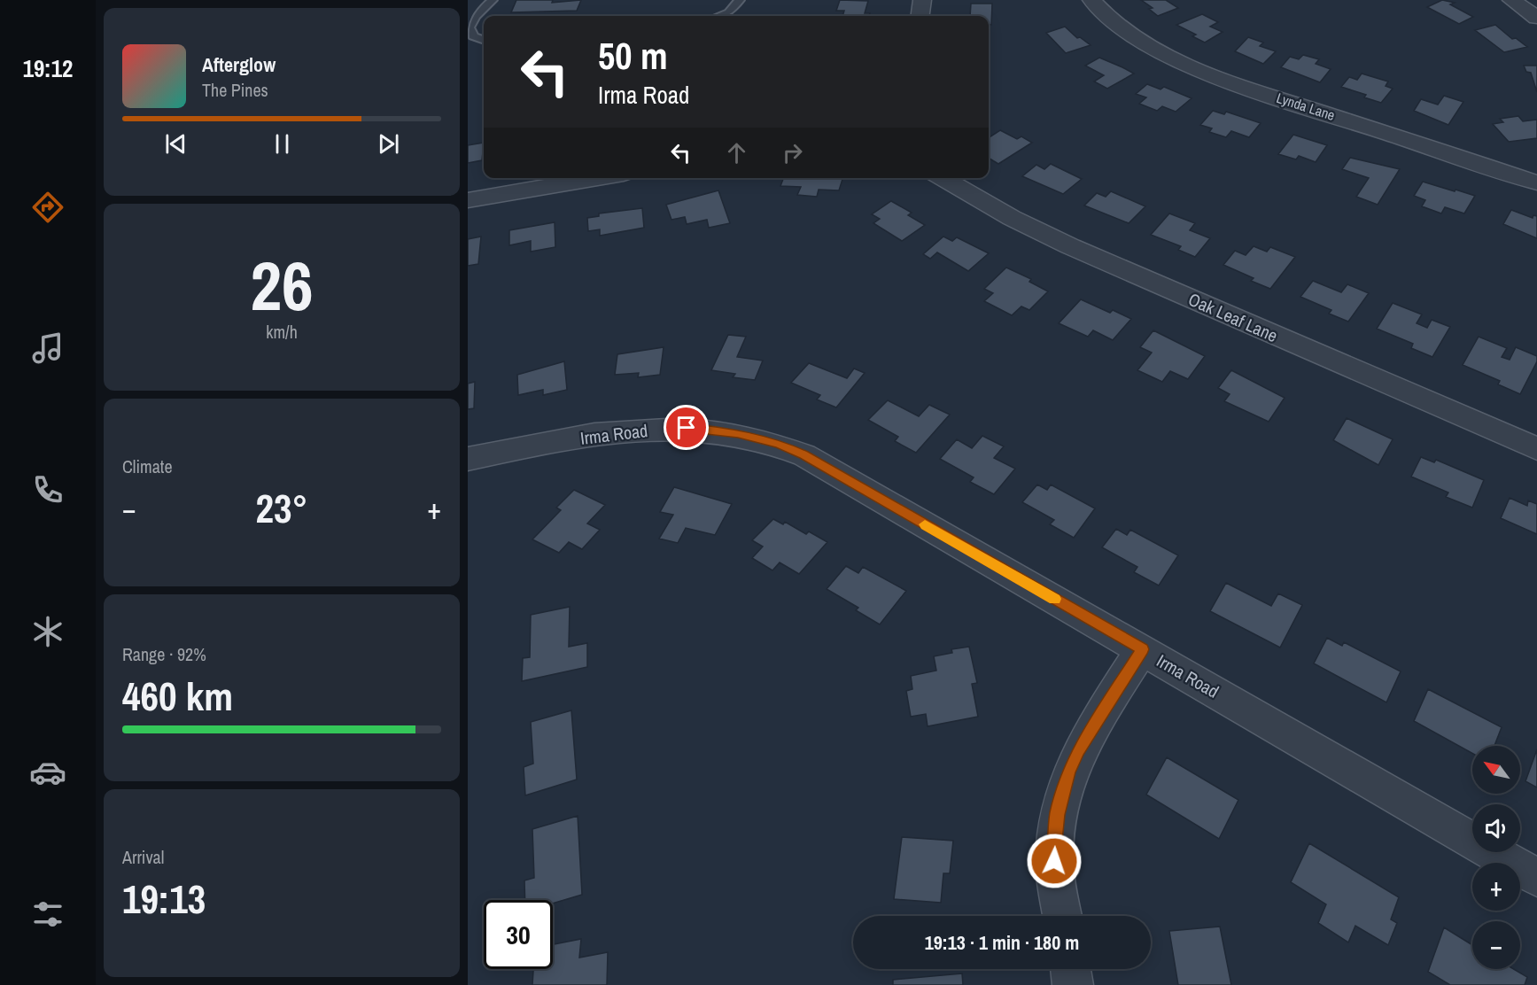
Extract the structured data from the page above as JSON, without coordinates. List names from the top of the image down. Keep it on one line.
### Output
{"streets":{"street":["Lynda Lane","Oak Leaf Lane","Irma Road"]},"north":"top left","page":{"tabs":"19:12","turn":["50 m","Irma Road"],"song":["Afterglow","The Pines"],"tile":[["26","km/h"],"Climate",["Range · 92%","460 km"],["Arrival","19:13"]],"heat":["−","23°","+"],"map_buttons":["+","−"],"limit":"30","trip":"19:13 · 1 min · 180 m"}}
